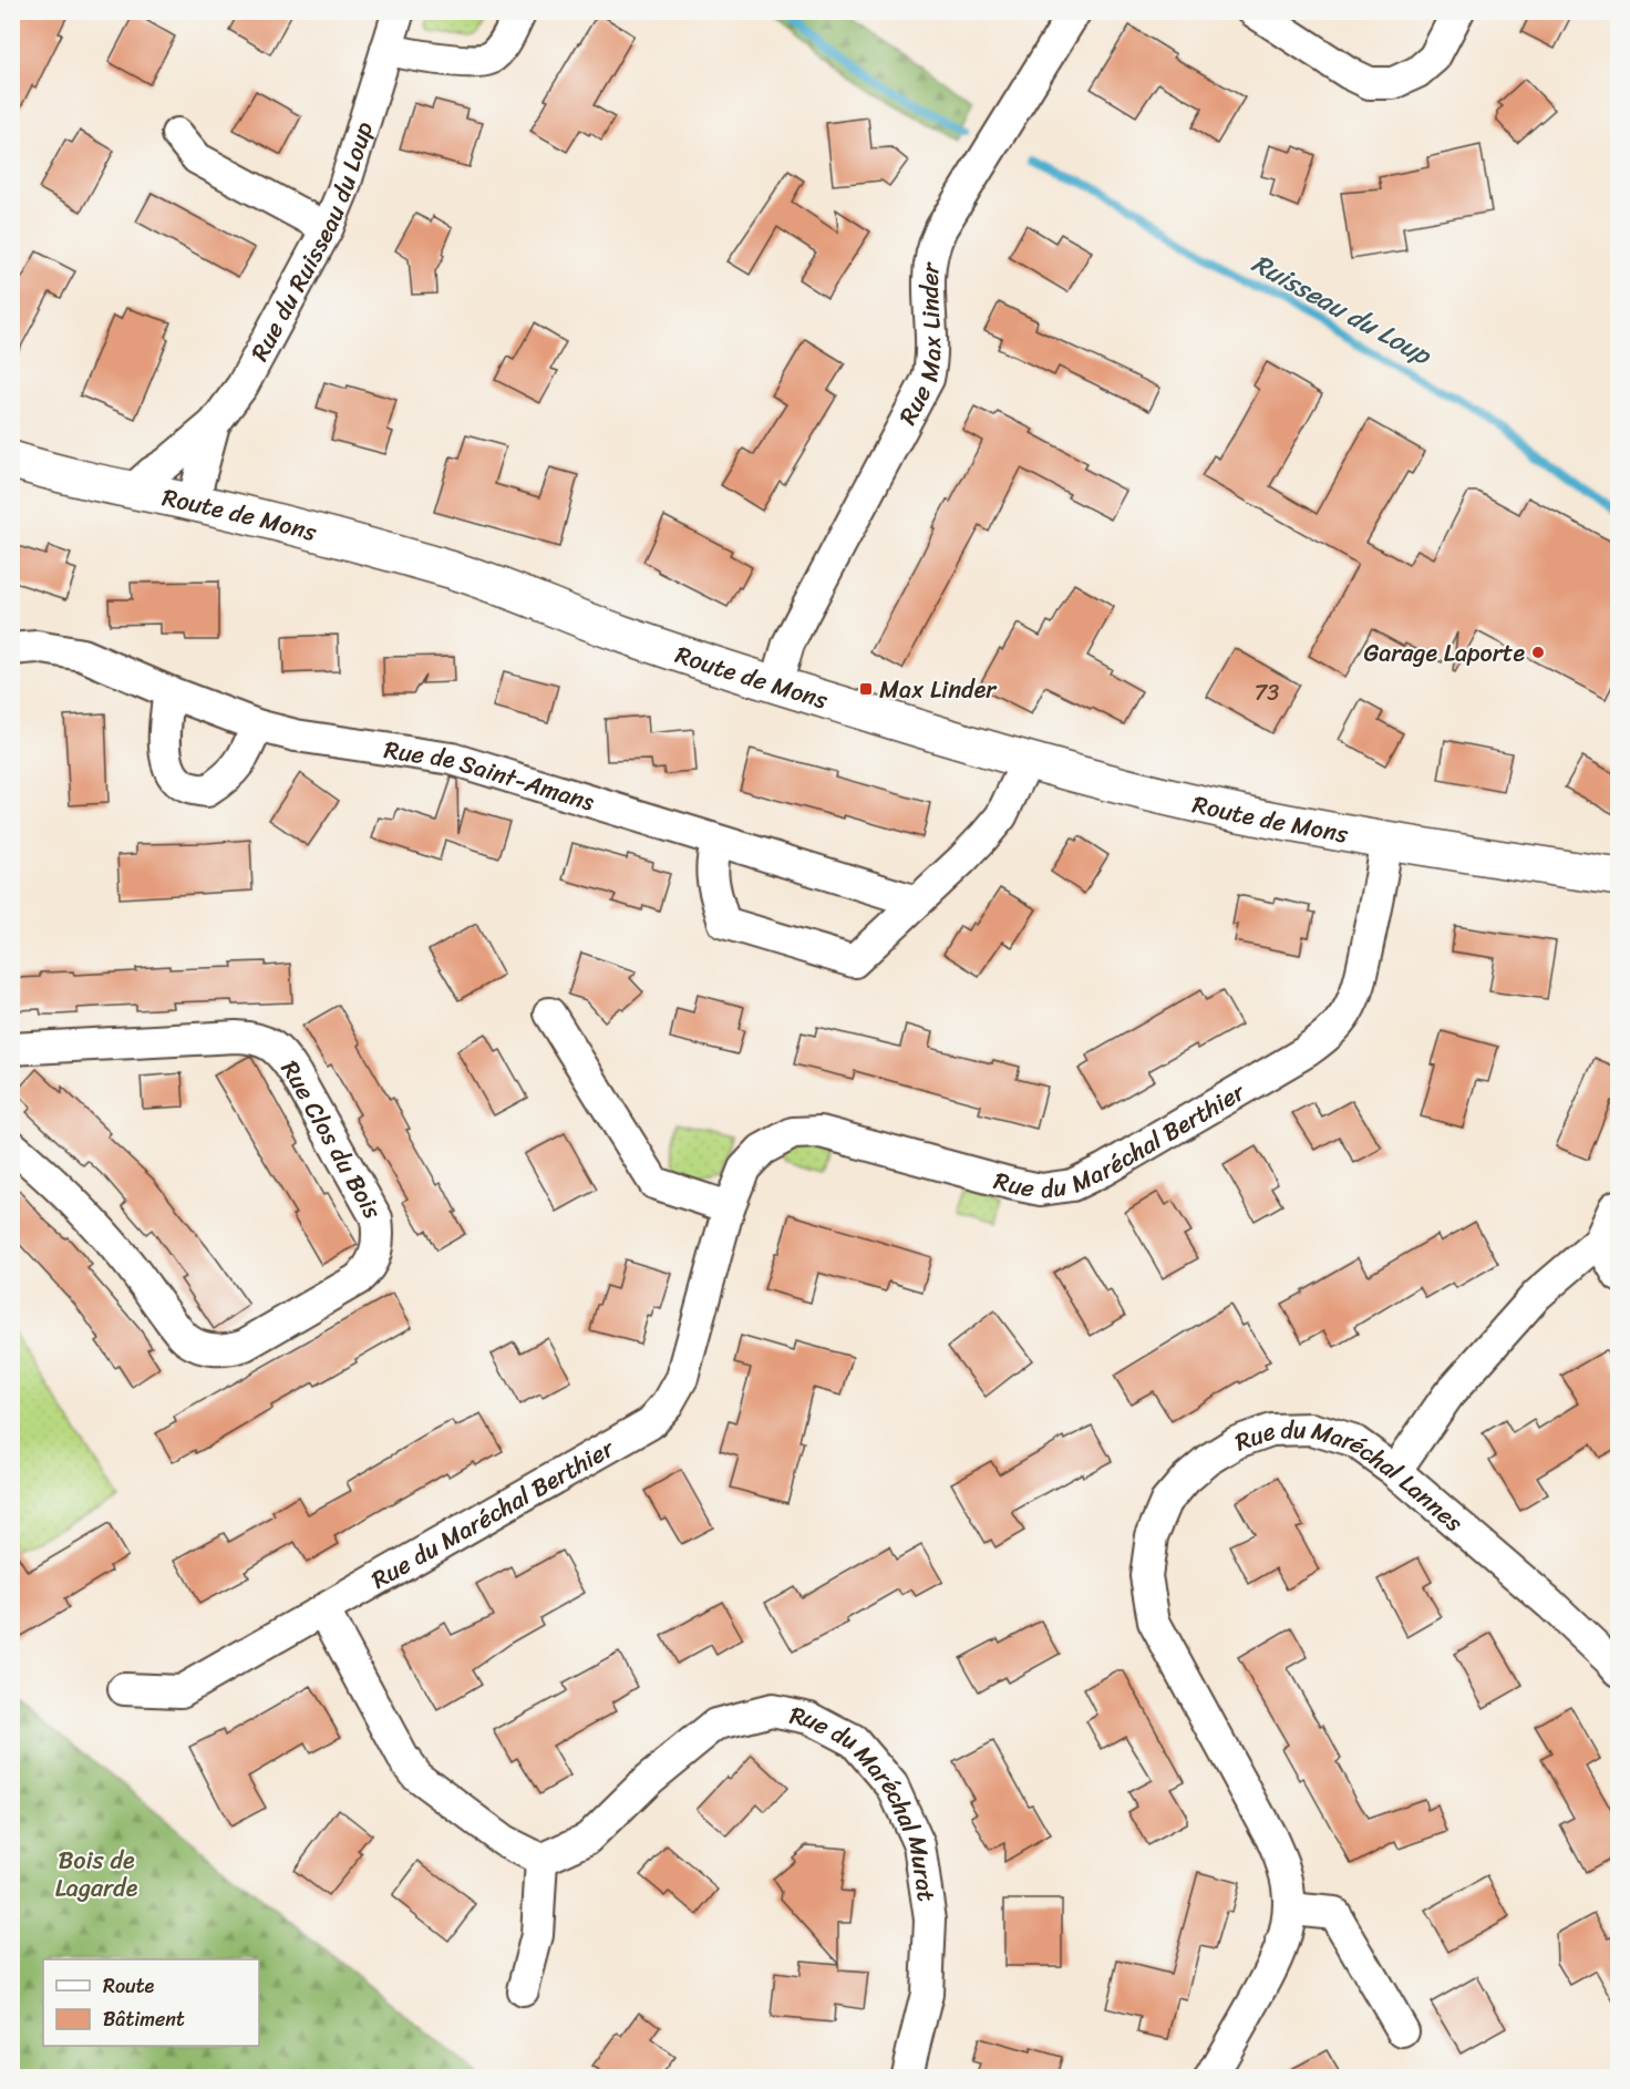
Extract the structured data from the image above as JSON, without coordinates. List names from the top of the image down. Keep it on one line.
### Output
{"streets":{"main road":["Route de Mons"],"street":["Rue du Ruisseau du Loup","Rue Max Linder","Rue de Saint-Amans","Rue du Maréchal Berthier","Rue Clos du Bois","Rue du Maréchal Lannes","Rue du Maréchal Murat"]},"crossings":[["Rue du Ruisseau du Loup","Route de Mons"],["Rue Max Linder","Route de Mons"],["Route de Mons","Rue du Maréchal Berthier"]],"water":["Ruisseau du Loup"],"parks":["Bois de Lagarde"],"places":{"other":["Garage Laporte"],"transit":["Max Linder"]},"house_numbers":["73"],"legend":["Route","Bâtiment"]}
